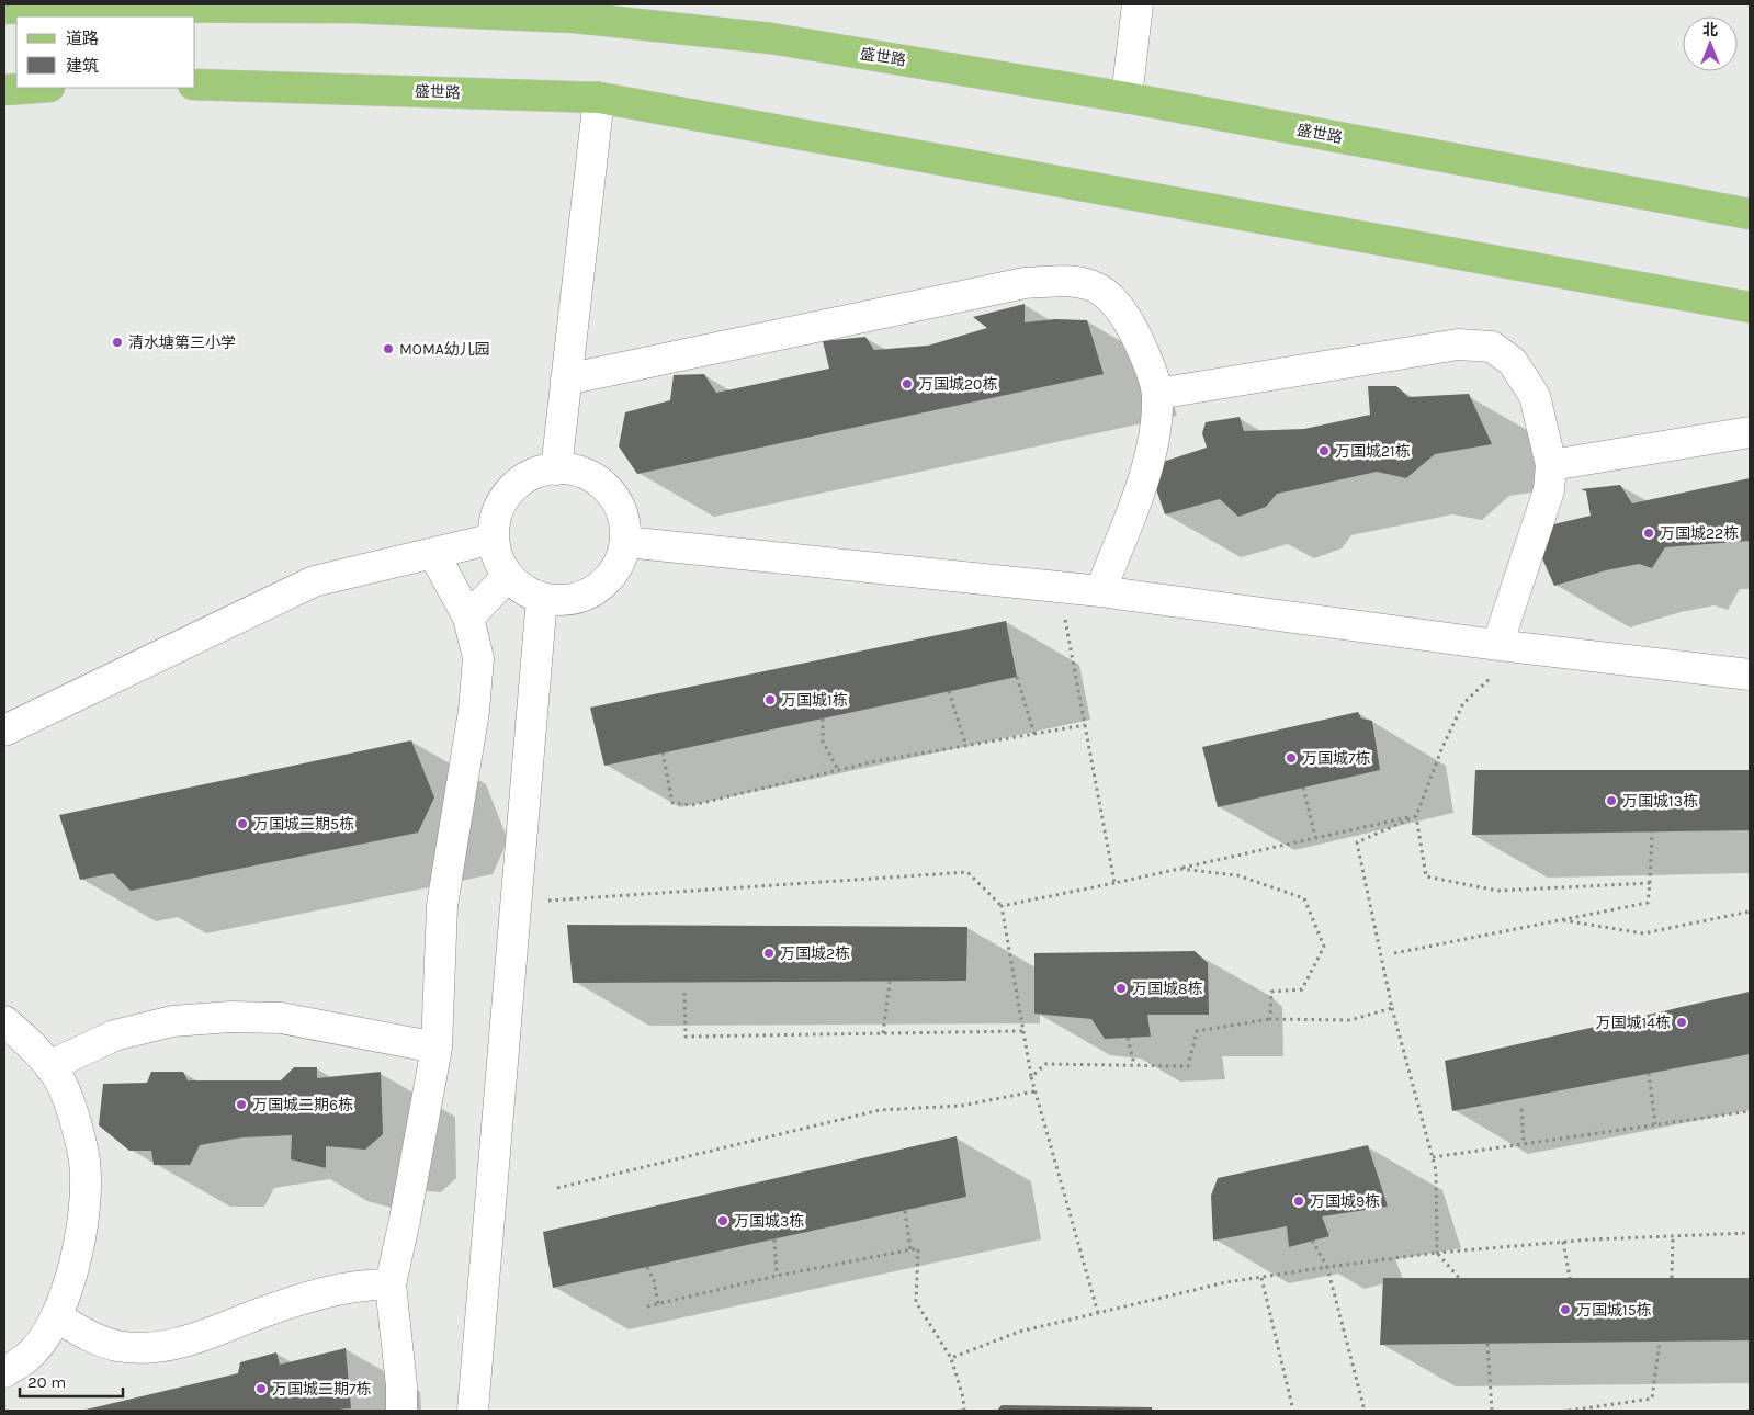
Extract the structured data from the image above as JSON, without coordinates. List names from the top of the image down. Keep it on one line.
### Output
{"streets":{"main road":["盛世路"]},"places":["清水塘第三小学","MOMA幼儿园","万国城20栋","万国城21栋","万国城22栋","万国城1栋","万国城7栋","万国城13栋","万国城二期5栋","万国城2栋","万国城8栋","万国城14栋","万国城二期6栋","万国城9栋","万国城3栋","万国城15栋","万国城二期7栋"],"legend":["道路","建筑"],"scale_bar":"20 m","north":"top"}
